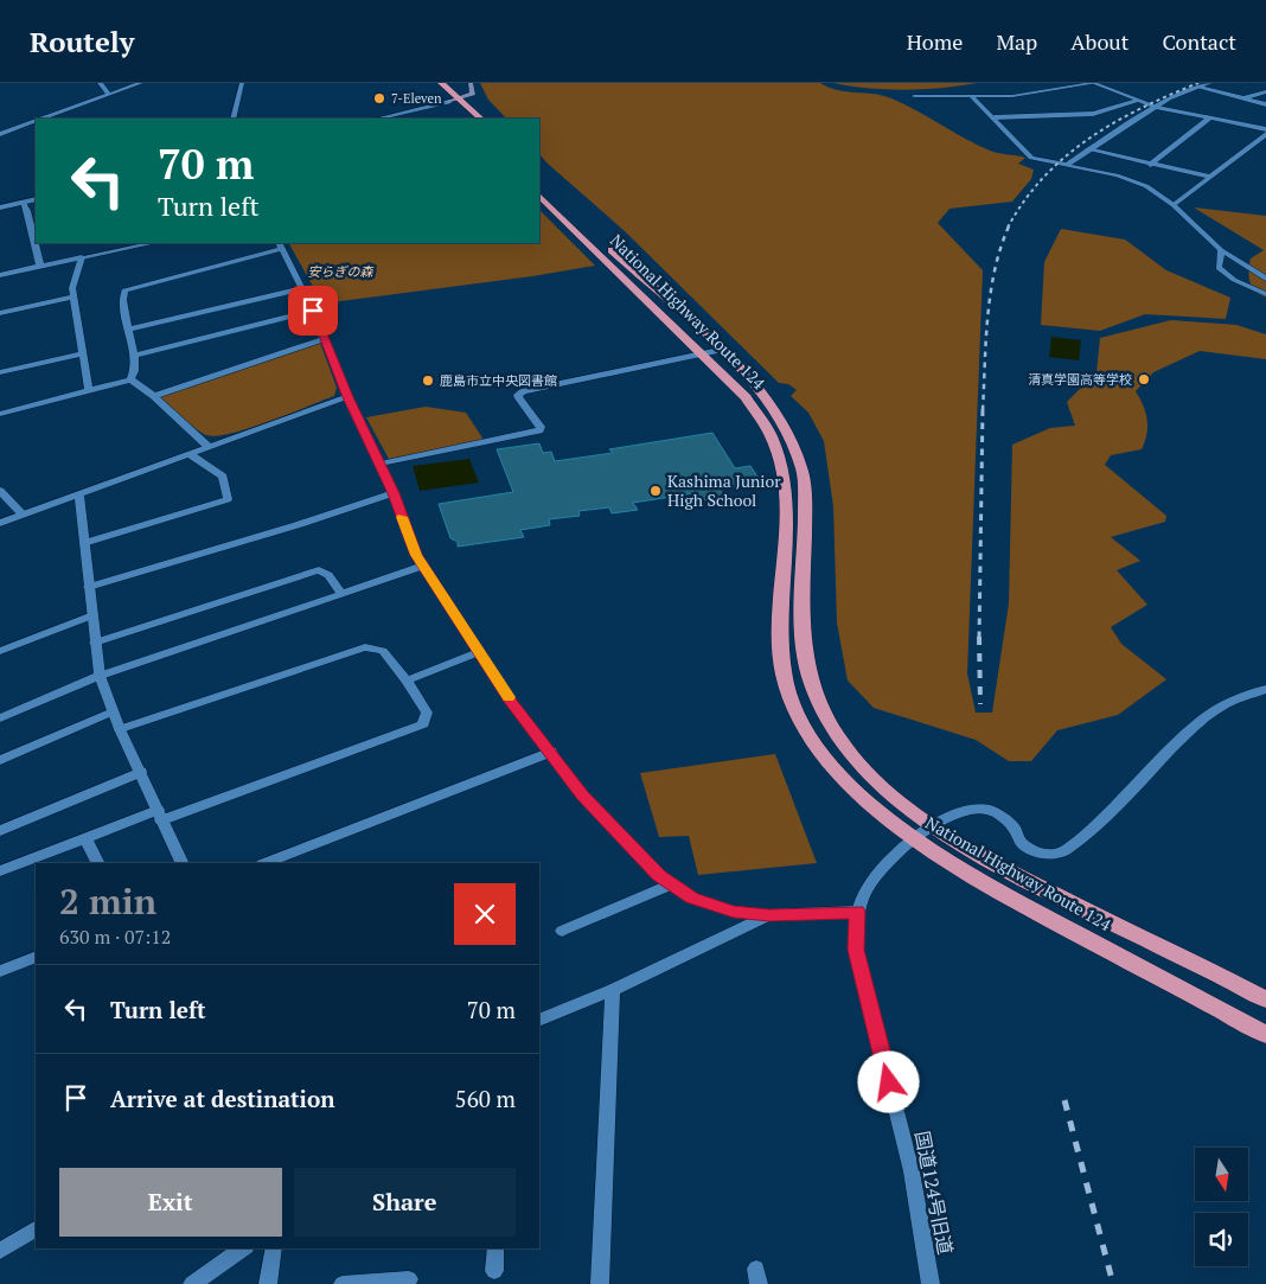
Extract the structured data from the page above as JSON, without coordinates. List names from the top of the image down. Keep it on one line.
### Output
{"streets":{"highway":["National Highway Route 124"],"street":["国道124号旧道"]},"crossings":[["National Highway Route 124","国道124号旧道"]],"parks":["安らぎの森"],"places":["7-Eleven","清真学園高等学校","鹿島市立中央図書館","Kashima Junior High School"],"north":"bottom","page":{"header":"Routely","nav":["Home","Map","About","Contact"],"turn":["70 m","Turn left"],"heading":["2 min","630 m · 07:12"],"list":[{"name":"Turn left","value":"70 m"},{"name":"Arrive at destination","value":"560 m"}],"buttons":["Exit","Share"]}}
